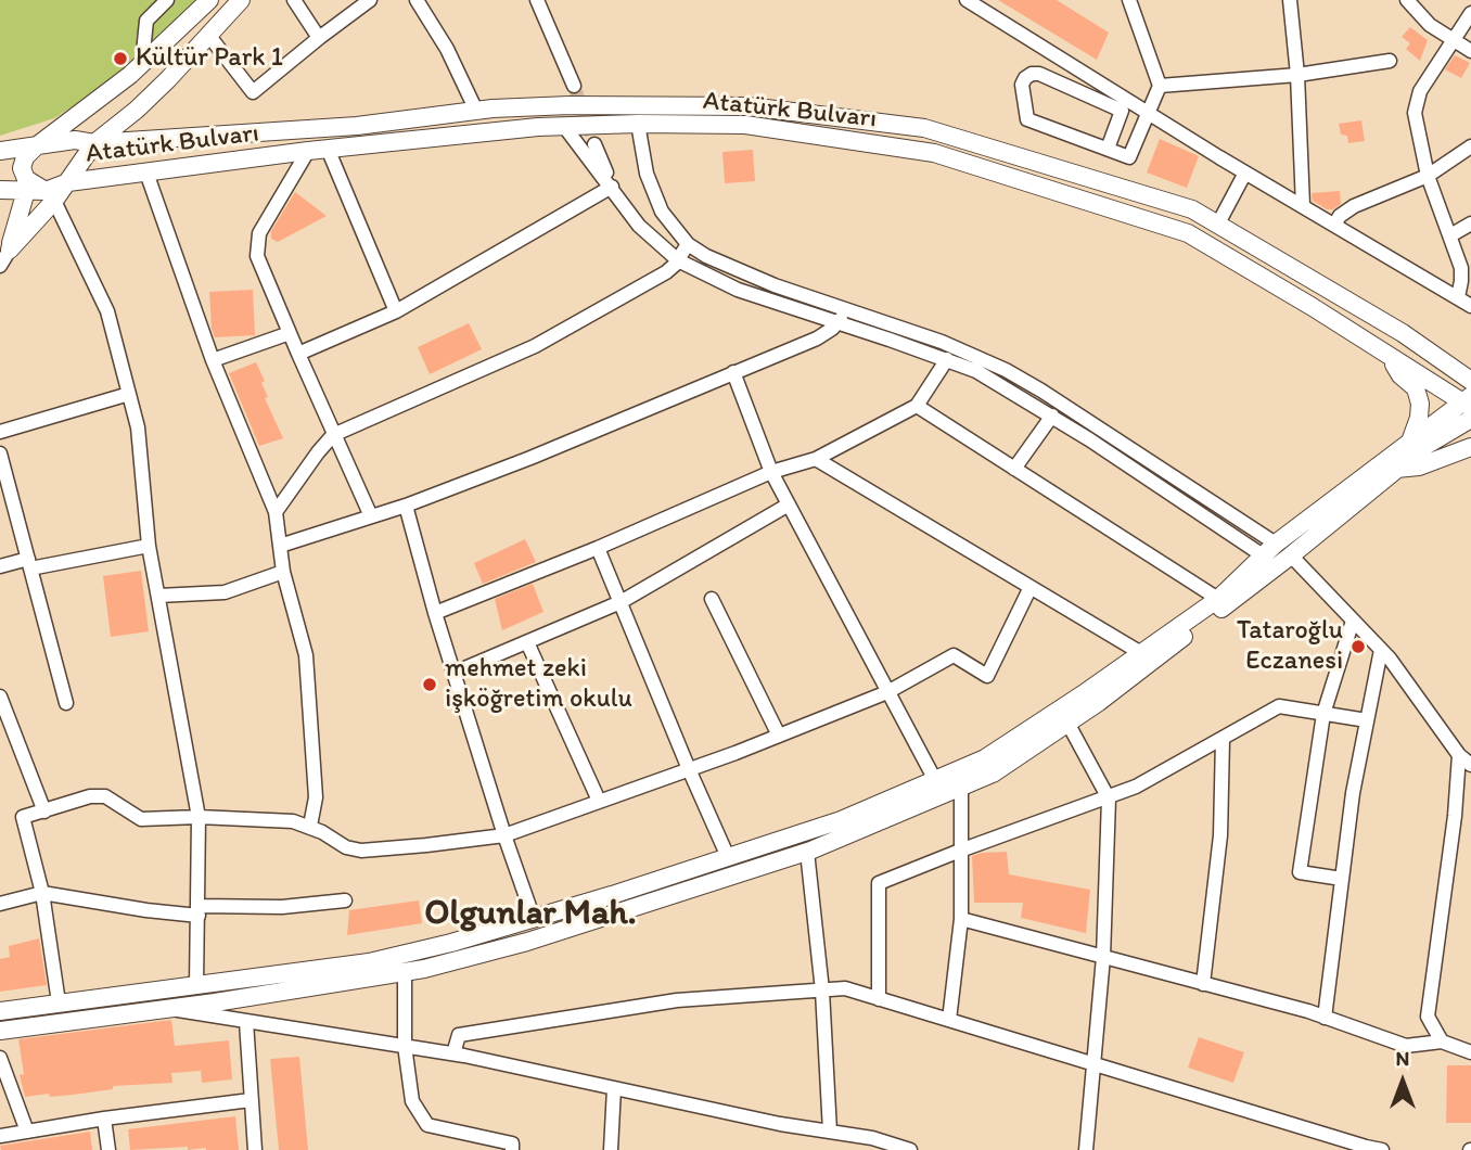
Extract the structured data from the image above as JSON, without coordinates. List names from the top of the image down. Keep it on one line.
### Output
{"streets":{"main road":["Atatürk Bulvarı"]},"districts":["Olgunlar Mah."],"places":["Kültür Park 1","Tataroğlu Eczanesi","mehmet zeki işköğretim okulu"],"north":"top"}
